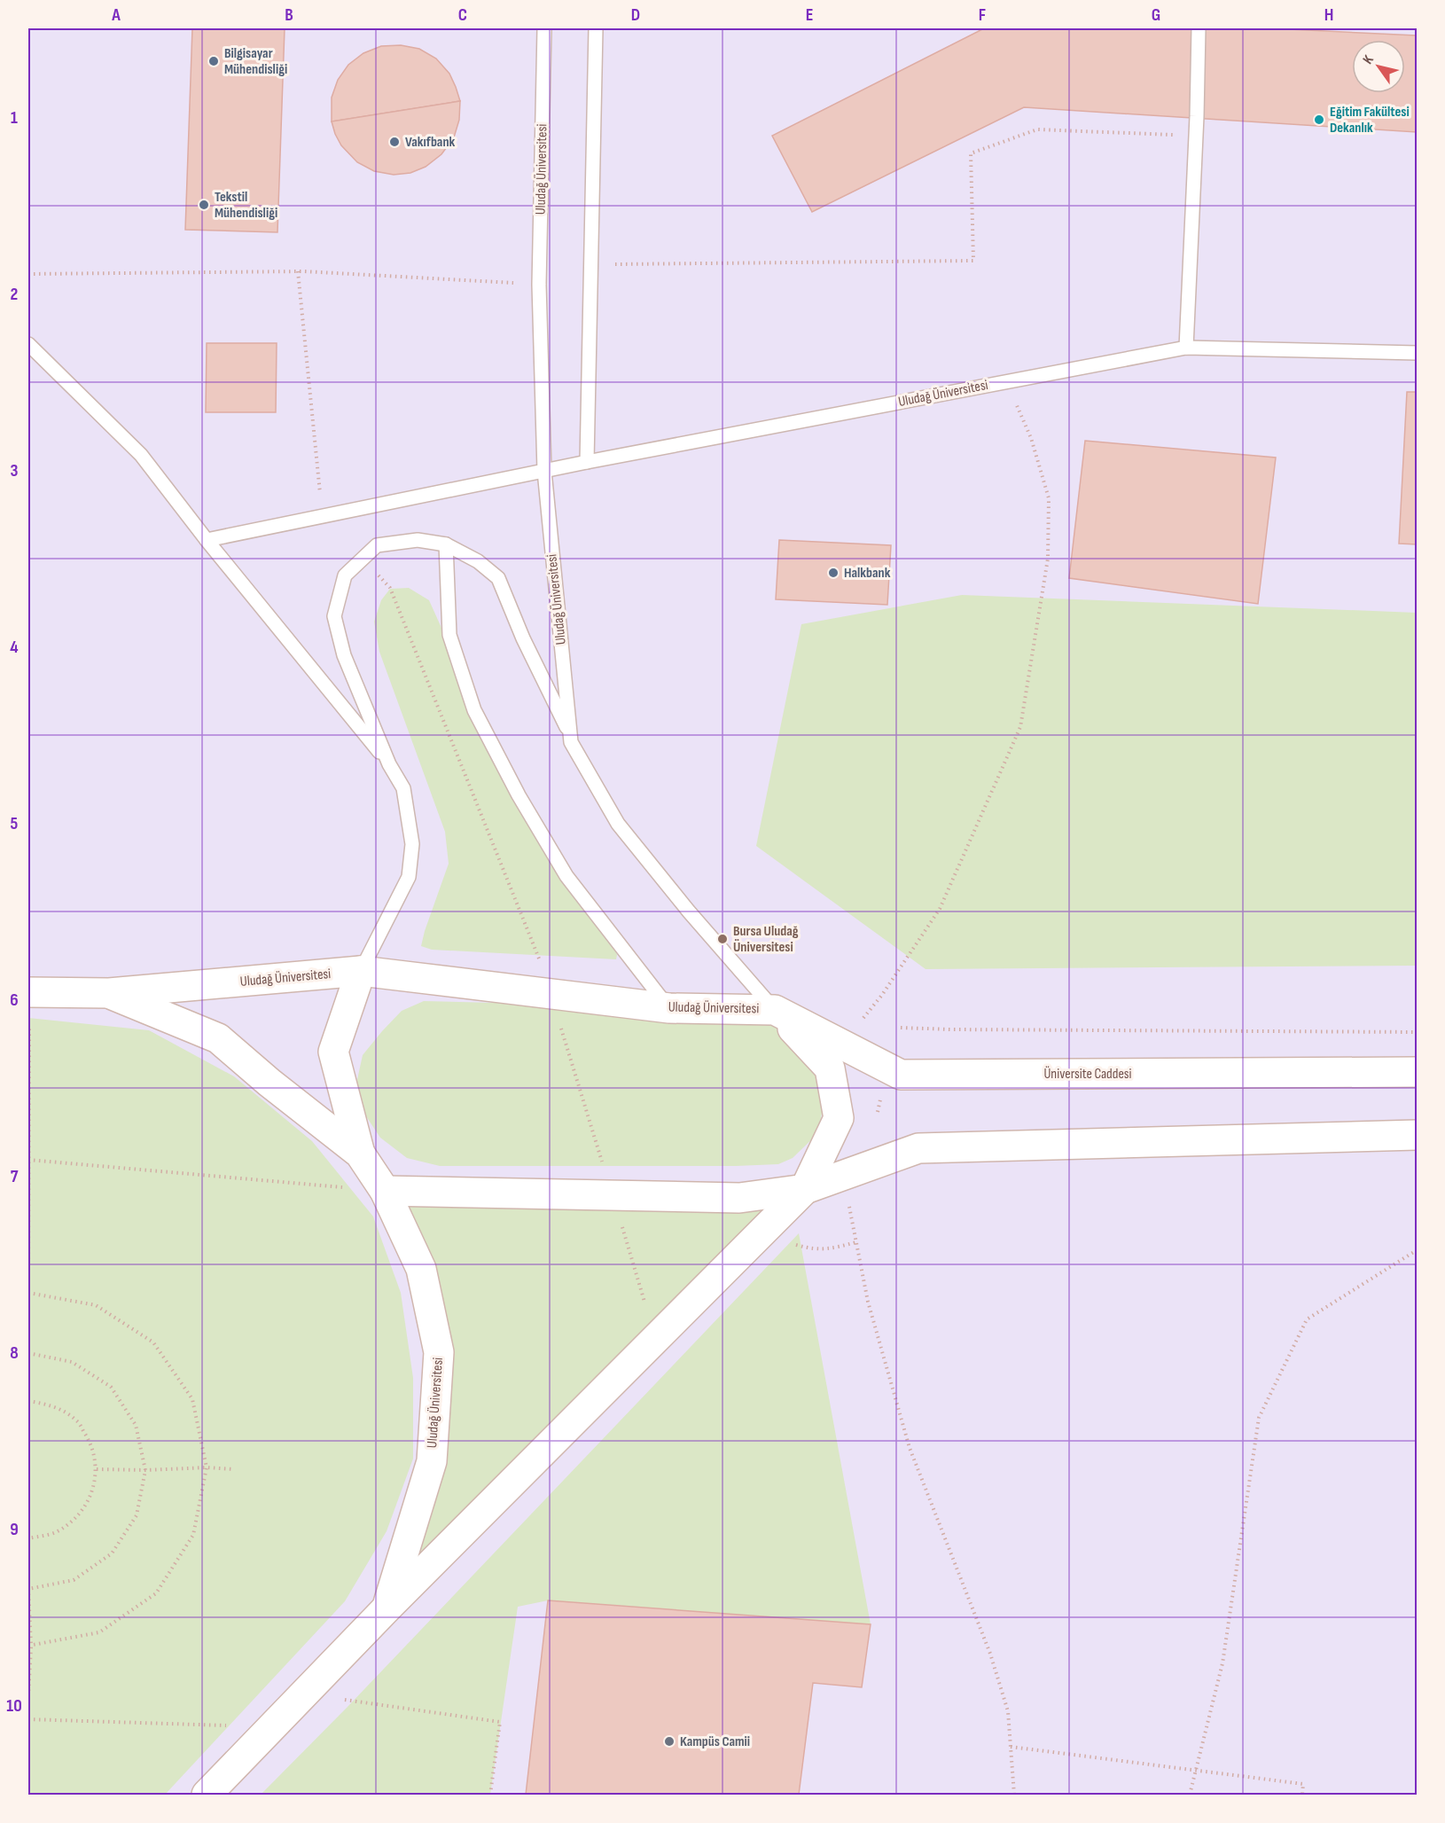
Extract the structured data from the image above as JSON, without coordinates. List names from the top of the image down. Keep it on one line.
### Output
{"streets":{"street":["Uludağ Üniversitesi","Üniversite Caddesi"]},"crossings":[["Uludağ Üniversitesi","Üniversite Caddesi"]],"places":["Bilgisayar Mühendisliği","Eğitim Fakültesi Dekanlık","Vakıfbank","Tekstil Mühendisliği","Halkbank","Bursa Uludağ Üniversitesi","Kampüs Camii"],"north":"top left","grid":{"columns":["A","B","C","D","E","F","G","H"],"rows":["1","2","3","4","5","6","7","8","9","10"]}}
